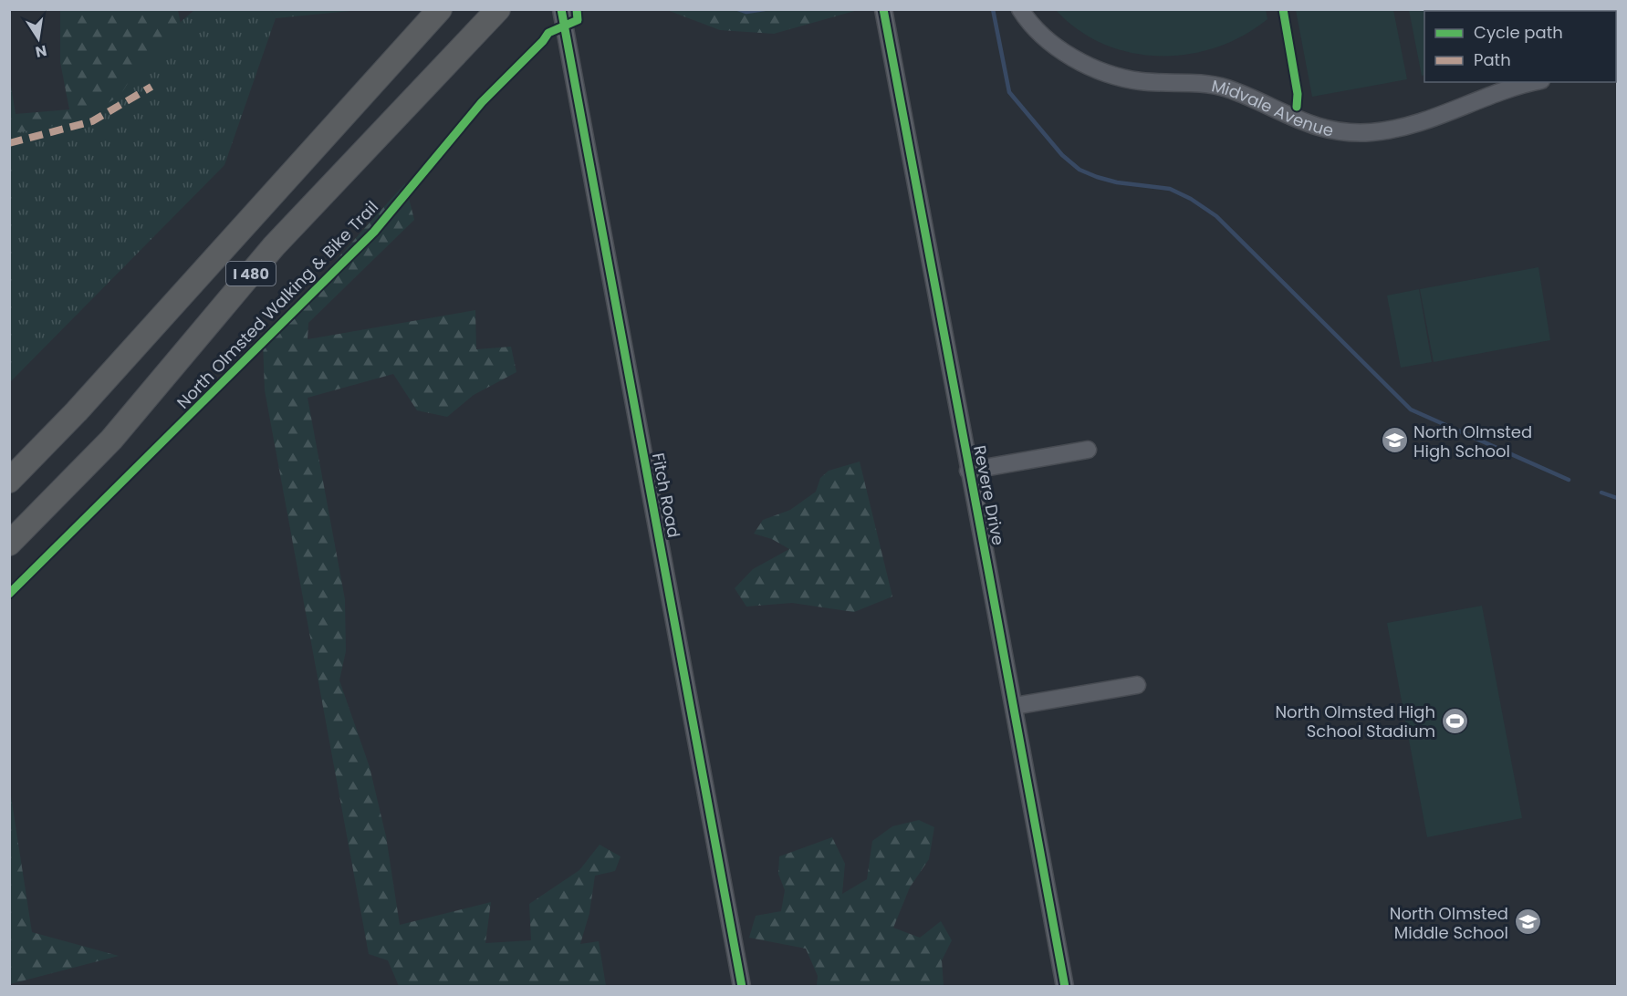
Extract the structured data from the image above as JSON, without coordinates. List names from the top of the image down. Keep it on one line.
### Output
{"streets":{"highway":["I 480"],"street":["Midvale Avenue","Fitch Road","Revere Drive"],"cycle path":["North Olmsted Walking & Bike Trail"]},"places":{"school or university":["North Olmsted High School","North Olmsted Middle School"],"sports":["North Olmsted High School Stadium"]},"legend":["Cycle path","Path"],"north":"bottom"}
